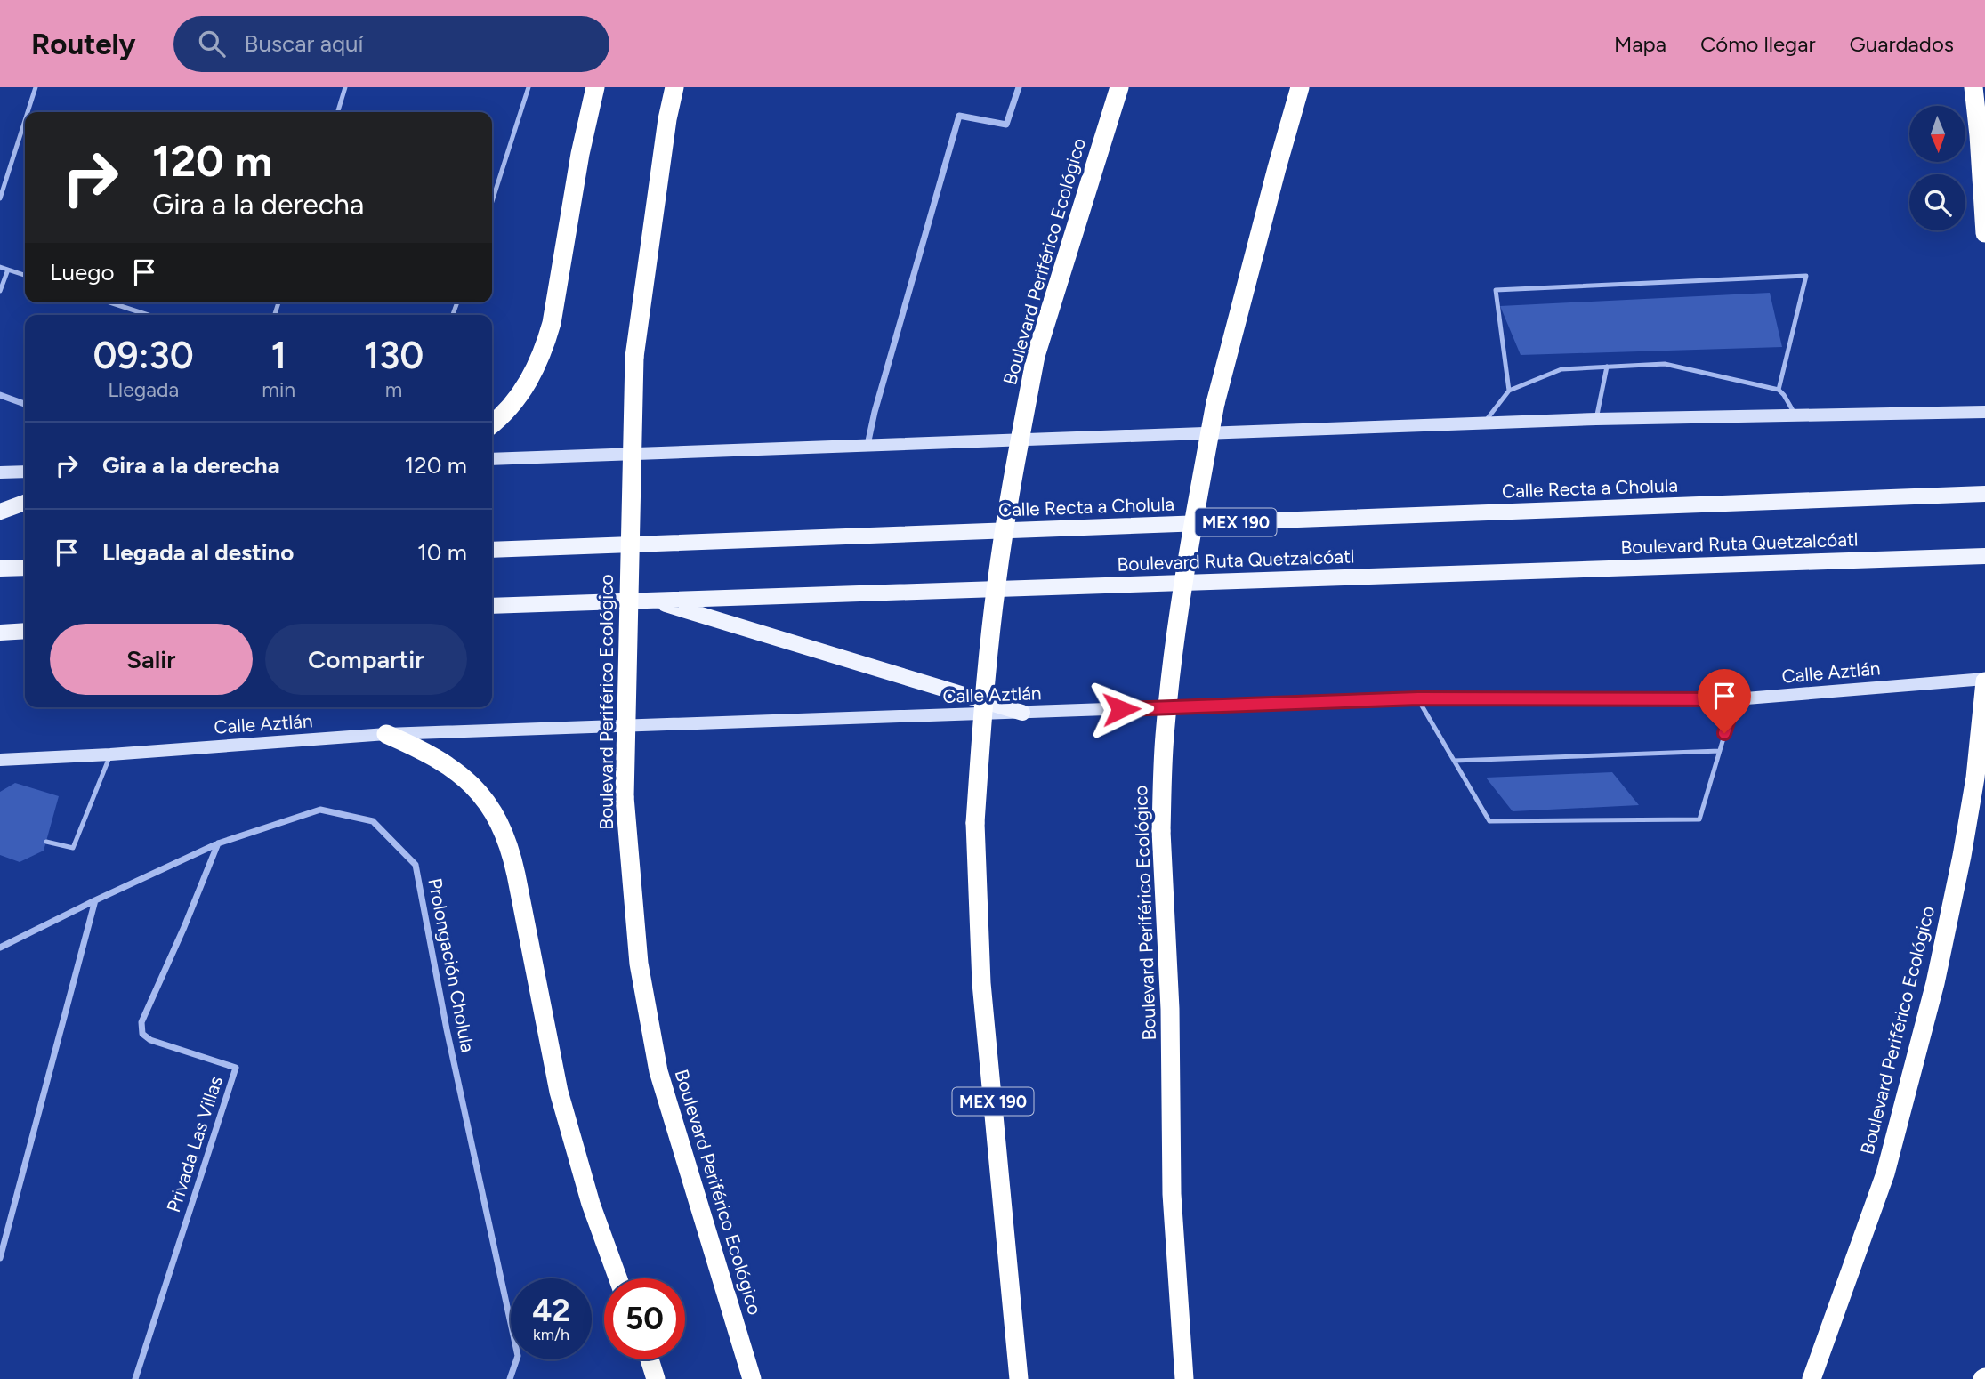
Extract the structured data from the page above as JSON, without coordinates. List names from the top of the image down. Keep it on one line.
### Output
{"streets":{"highway":["Boulevard Periférico Ecológico","MEX 190"],"main road":["Calle Recta a Cholula","Boulevard Ruta Quetzalcóatl","Calle Aztlán"],"street":["Prolongación Cholula","Privada Las Villas"]},"crossings":[["Boulevard Periférico Ecológico","Calle Aztlán"],["Prolongación Cholula","Privada Las Villas"]],"north":"bottom","page":{"header":"Routely","search":"Buscar aquí","nav":["Mapa","Cómo llegar","Guardados"],"turn":["120 m","Gira a la derecha"],"then":"Luego","eta":["09:30","Llegada","1","min","130","m"],"list":[{"name":"Gira a la derecha","value":"120 m"},{"name":"Llegada al destino","value":"10 m"}],"buttons":["Salir","Compartir"],"speed":"42 km/h","limit":"50"}}
